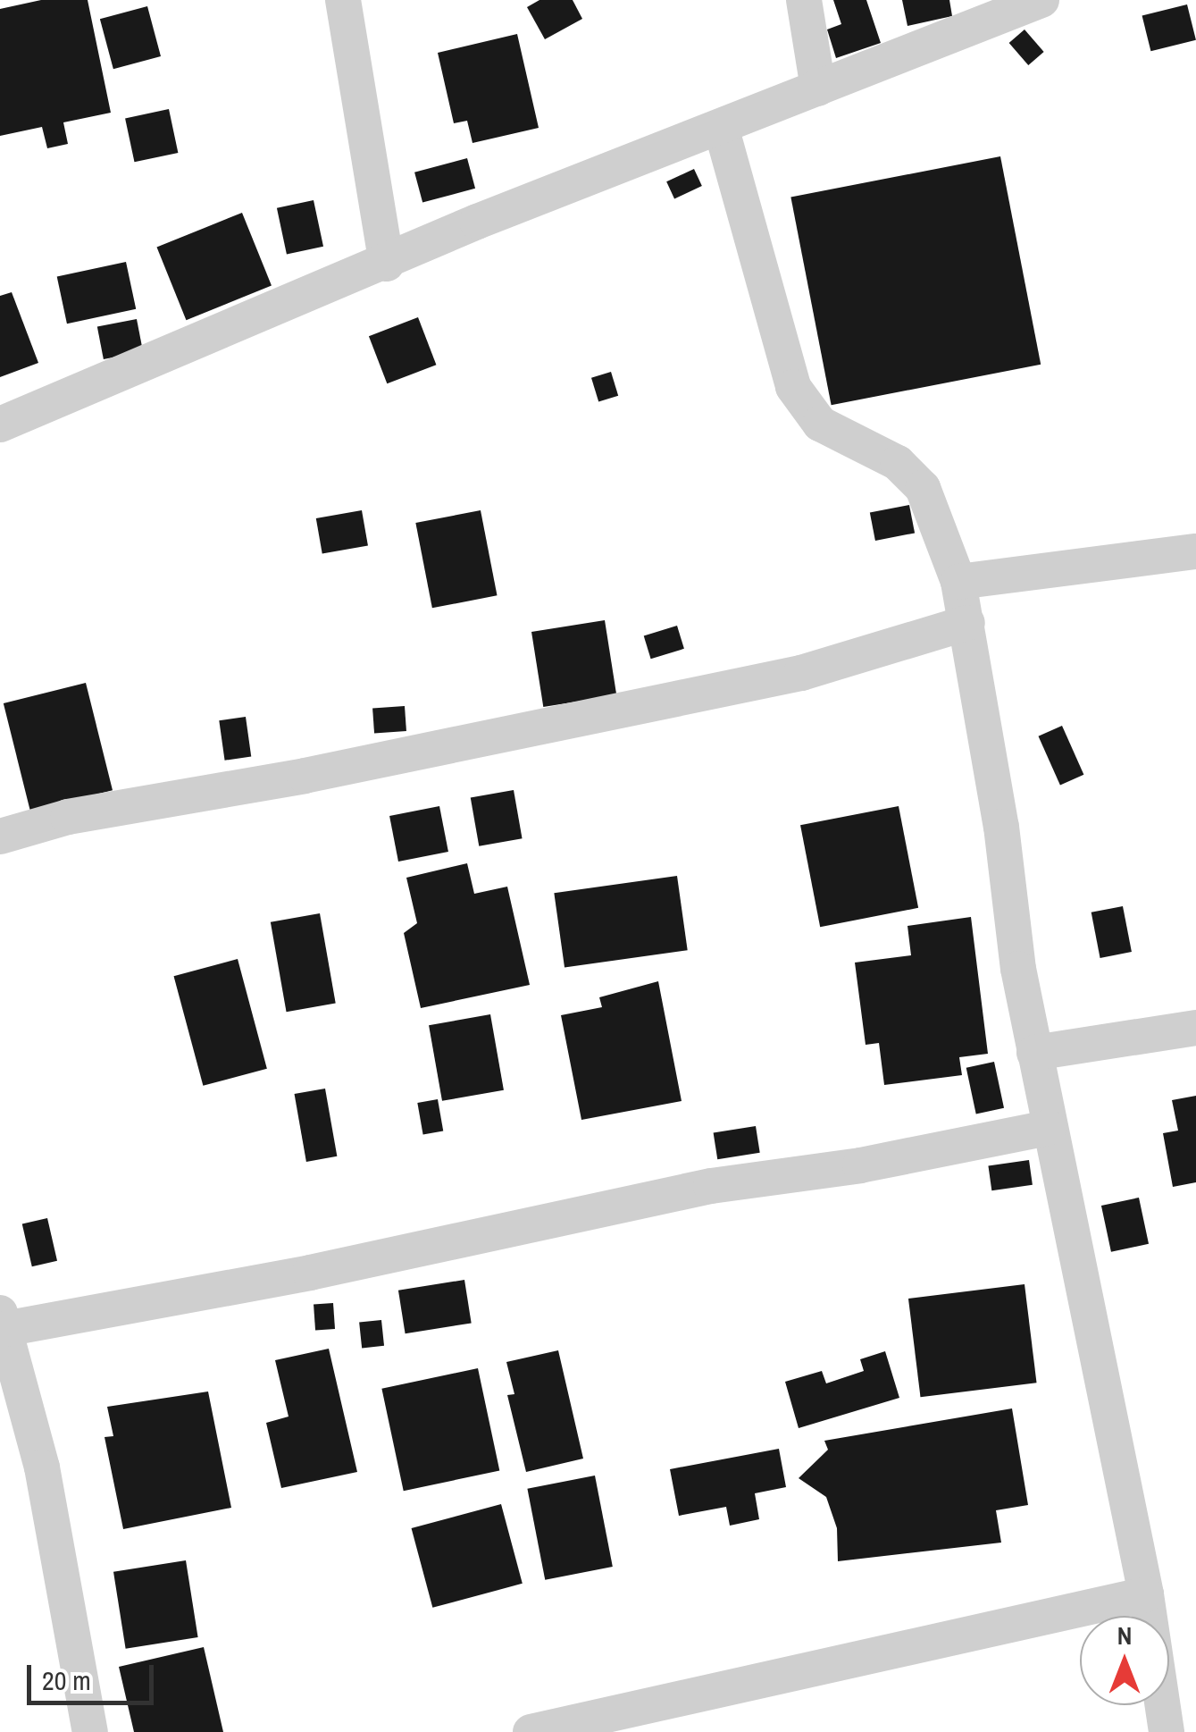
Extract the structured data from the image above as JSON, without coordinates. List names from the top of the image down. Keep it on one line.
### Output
{"scale_bar":"20 m","north":"top"}
